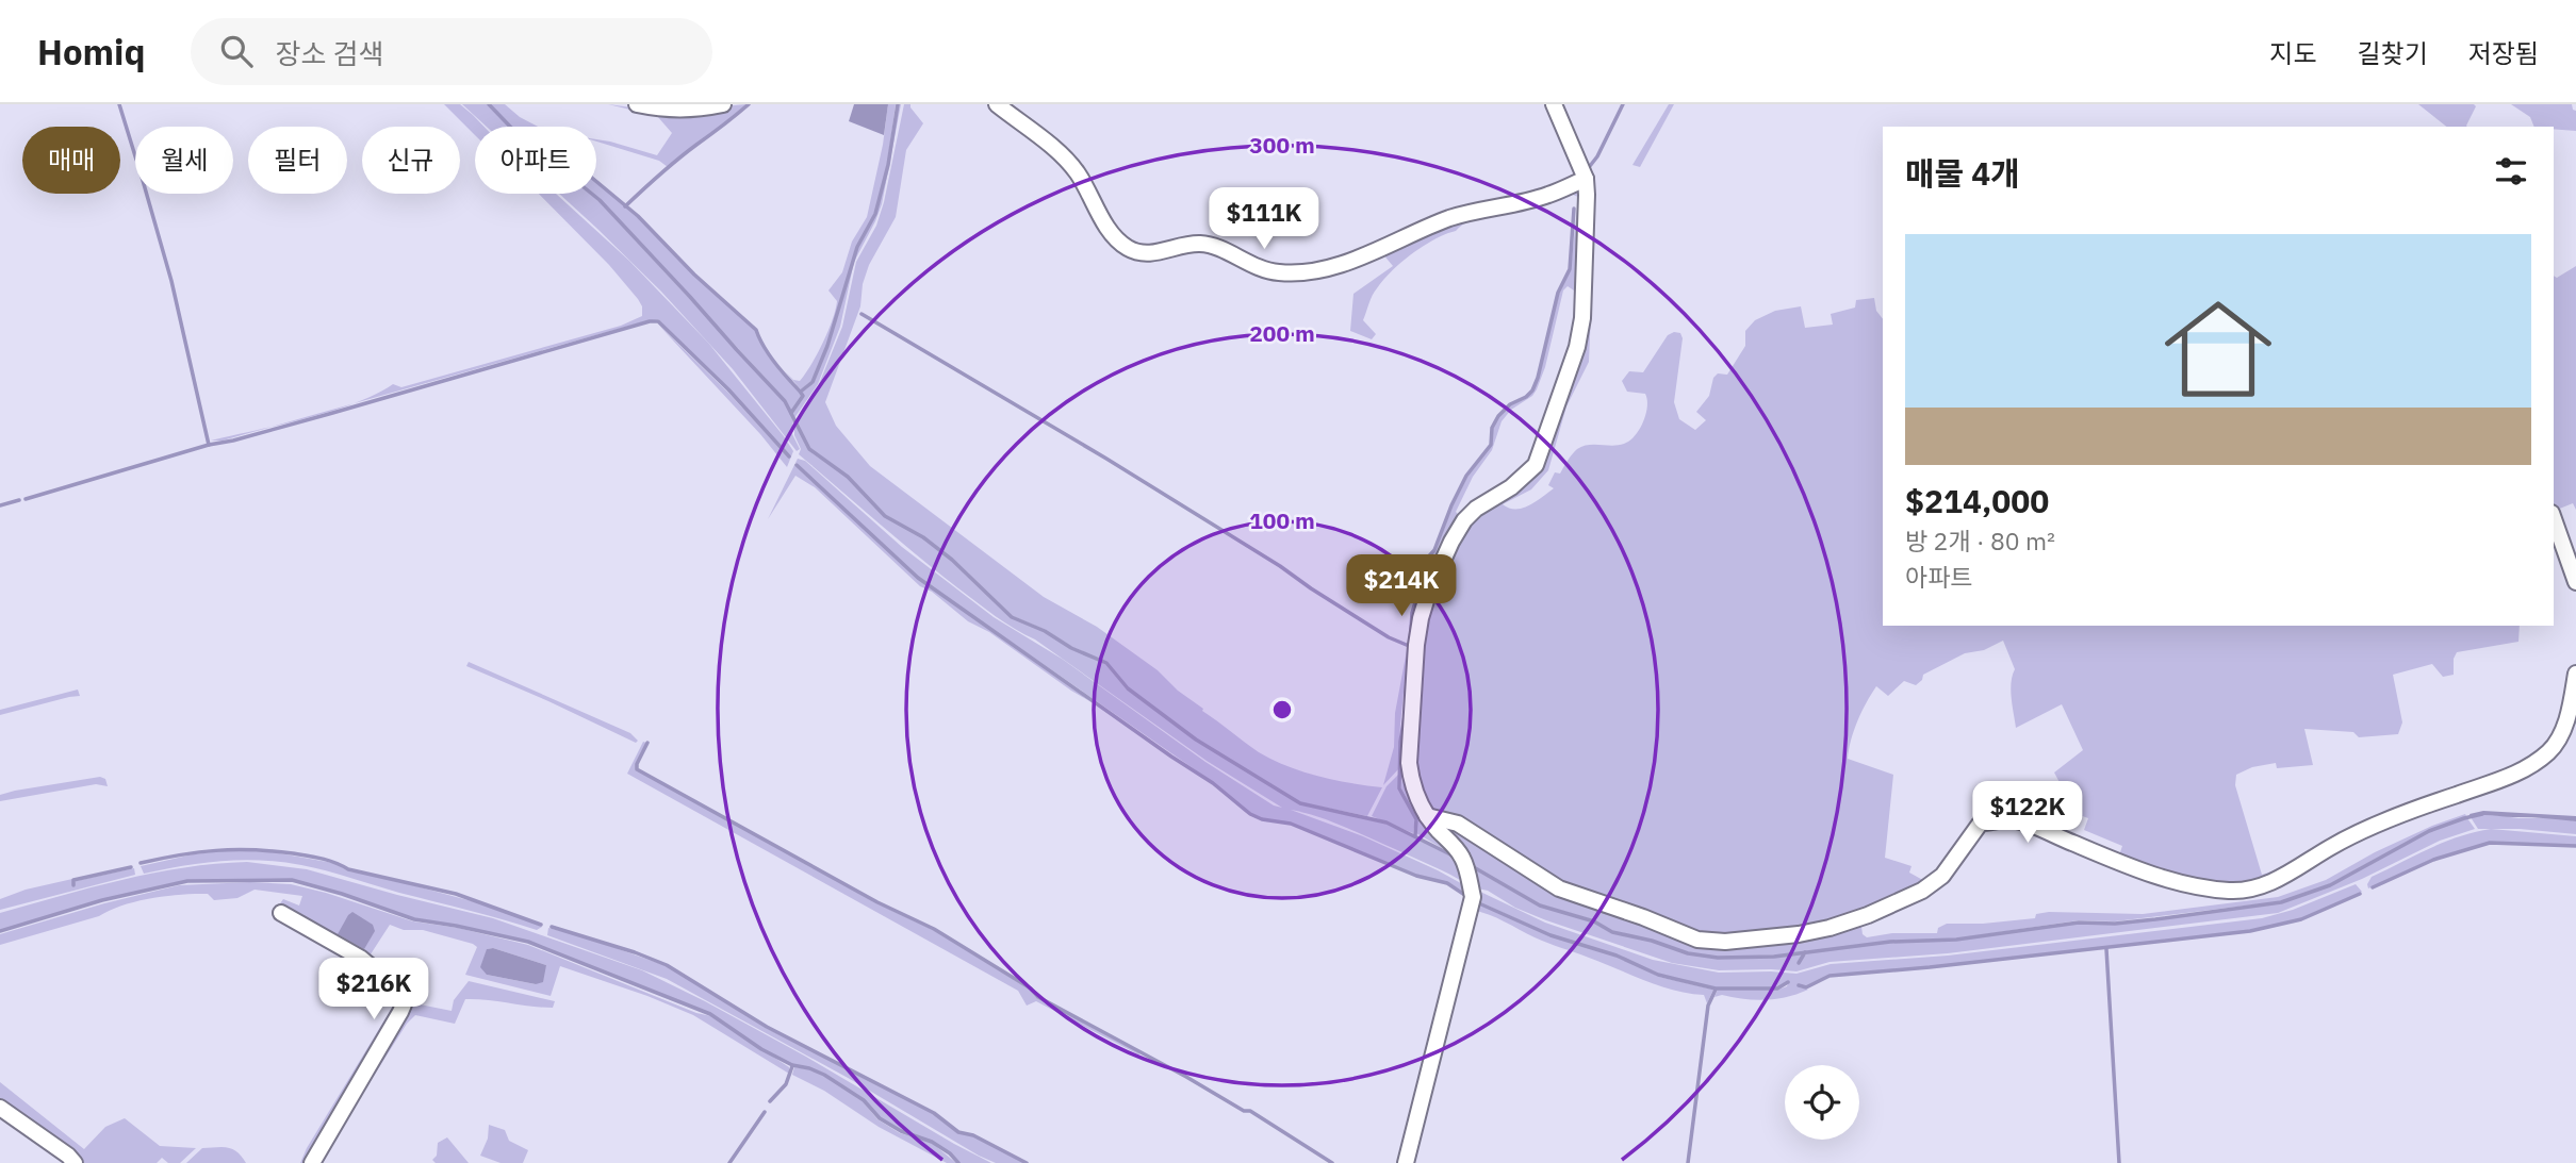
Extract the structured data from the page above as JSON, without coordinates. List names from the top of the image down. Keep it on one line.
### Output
{"page":{"header":"Homiq","search":"장소 검색","nav":["지도","길찾기","저장됨"],"chip":["매매","월세","필터","신규","아파트"],"heading":"매물 4개","price":["$111K","$214K","$122K","$216K"],"list":[{"name":"$214,000","note":"방 2개 · 80 m² · 아파트"}]},"rings":["300 m","200 m","100 m"]}
